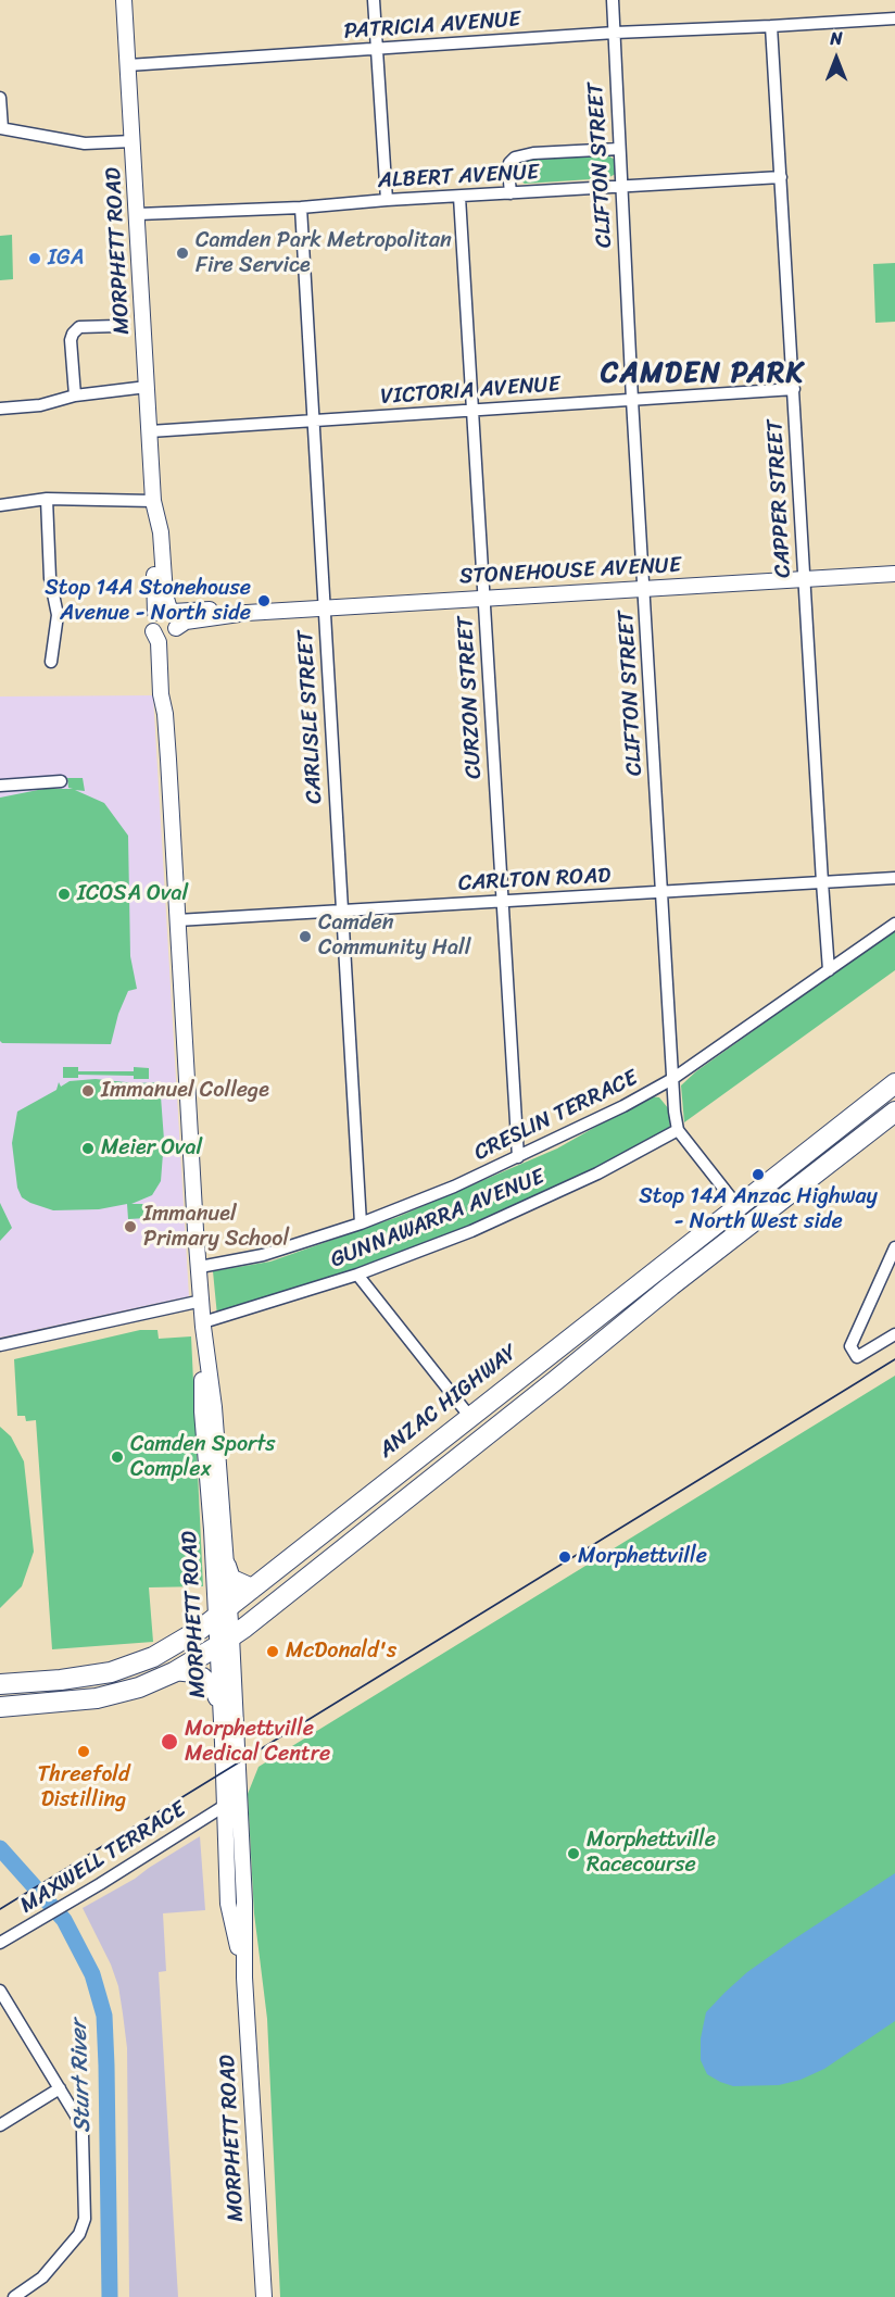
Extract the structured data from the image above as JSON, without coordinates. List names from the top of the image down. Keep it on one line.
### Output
{"streets":{"highway":["ANZAC HIGHWAY"],"street":["PATRICIA AVENUE","CLIFTON STREET","ALBERT AVENUE","MORPHETT ROAD","VICTORIA AVENUE","CAPPER STREET","STONEHOUSE AVENUE","CURZON STREET","CARLISLE STREET","CARLTON ROAD","CRESLIN TERRACE","GUNNAWARRA AVENUE","MAXWELL TERRACE"]},"crossings":[["PATRICIA AVENUE","CLIFTON STREET"],["PATRICIA AVENUE","MORPHETT ROAD"],["PATRICIA AVENUE","CAPPER STREET"],["CLIFTON STREET","ALBERT AVENUE"],["CLIFTON STREET","VICTORIA AVENUE"],["CLIFTON STREET","STONEHOUSE AVENUE"],["CLIFTON STREET","CARLTON ROAD"],["CLIFTON STREET","CRESLIN TERRACE"],["CLIFTON STREET","GUNNAWARRA AVENUE"],["ALBERT AVENUE","MORPHETT ROAD"],["ALBERT AVENUE","CAPPER STREET"],["ALBERT AVENUE","CURZON STREET"],["ALBERT AVENUE","CARLISLE STREET"],["MORPHETT ROAD","VICTORIA AVENUE"],["MORPHETT ROAD","STONEHOUSE AVENUE"],["MORPHETT ROAD","CARLTON ROAD"],["MORPHETT ROAD","CRESLIN TERRACE"],["MORPHETT ROAD","GUNNAWARRA AVENUE"],["MORPHETT ROAD","ANZAC HIGHWAY"],["MORPHETT ROAD","MAXWELL TERRACE"],["VICTORIA AVENUE","CAPPER STREET"],["VICTORIA AVENUE","CURZON STREET"],["VICTORIA AVENUE","CARLISLE STREET"],["CAPPER STREET","STONEHOUSE AVENUE"],["CAPPER STREET","CARLTON ROAD"],["CAPPER STREET","CRESLIN TERRACE"],["STONEHOUSE AVENUE","CURZON STREET"],["STONEHOUSE AVENUE","CARLISLE STREET"],["CURZON STREET","CARLTON ROAD"],["CURZON STREET","CRESLIN TERRACE"],["CARLISLE STREET","CARLTON ROAD"],["CARLISLE STREET","CRESLIN TERRACE"]],"districts":["CAMDEN PARK"],"water":["Sturt River"],"places":["Camden Park Metropolitan Fire Service","IGA","Stop 14A Stonehouse Avenue - North side","ICOSA Oval","Camden Community Hall","Immanuel College","Meier Oval","Stop 14A Anzac Highway - North West side","Immanuel Primary School","Camden Sports Complex","Morphettville","McDonald's","Morphettville Medical Centre","Threefold Distilling","Morphettville Racecourse"],"north":"top"}
